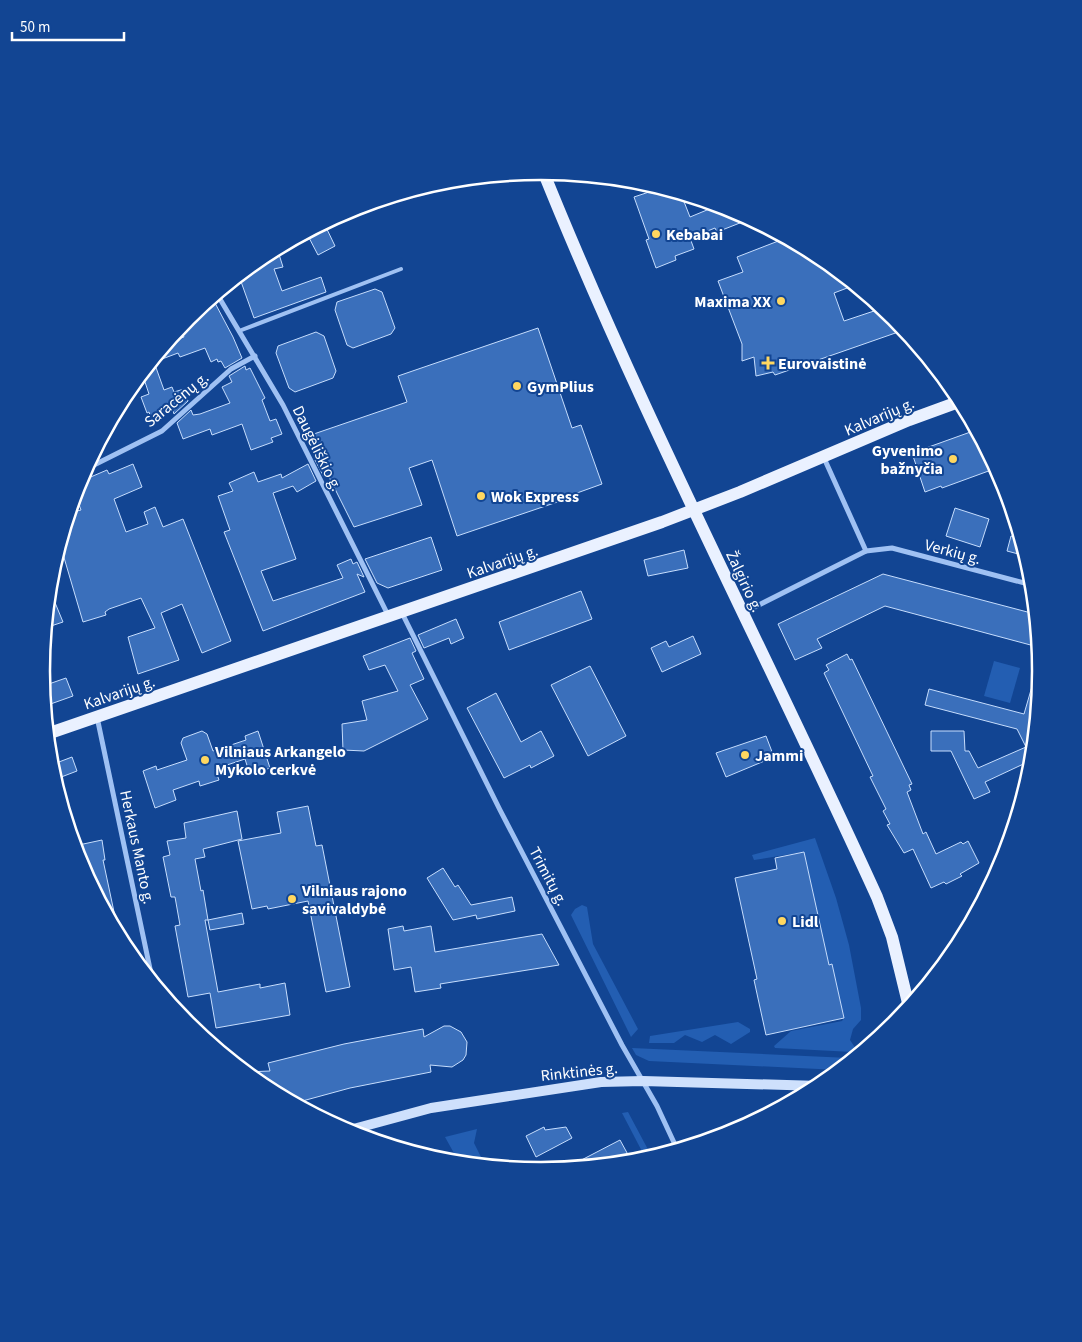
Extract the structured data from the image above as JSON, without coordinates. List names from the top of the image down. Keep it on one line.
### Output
{"streets":{"main road":["Kalvarijų g.","Žalgirio g.","Rinktinės g."],"street":["Saracėnų g.","Daugėliškio g.","Verkių g.","Herkaus Manto g.","Trimitų g."]},"crossings":[["Saracėnų g.","Daugėliškio g."],["Kalvarijų g.","Daugėliškio g."],["Kalvarijų g.","Žalgirio g."],["Kalvarijų g.","Herkaus Manto g."],["Kalvarijų g.","Trimitų g."],["Verkių g.","Žalgirio g."],["Trimitų g.","Rinktinės g."]],"places":{"other":["Kebabai","Maxima XX","GymPlius","Gyvenimo bažnyčia","Wok Express","Jammi","Vilniaus Arkangelo Mykolo cerkvė","Vilniaus rajono savivaldybė","Lidl"],"health":["Eurovaistinė"]},"scale_bar":"50 m"}
